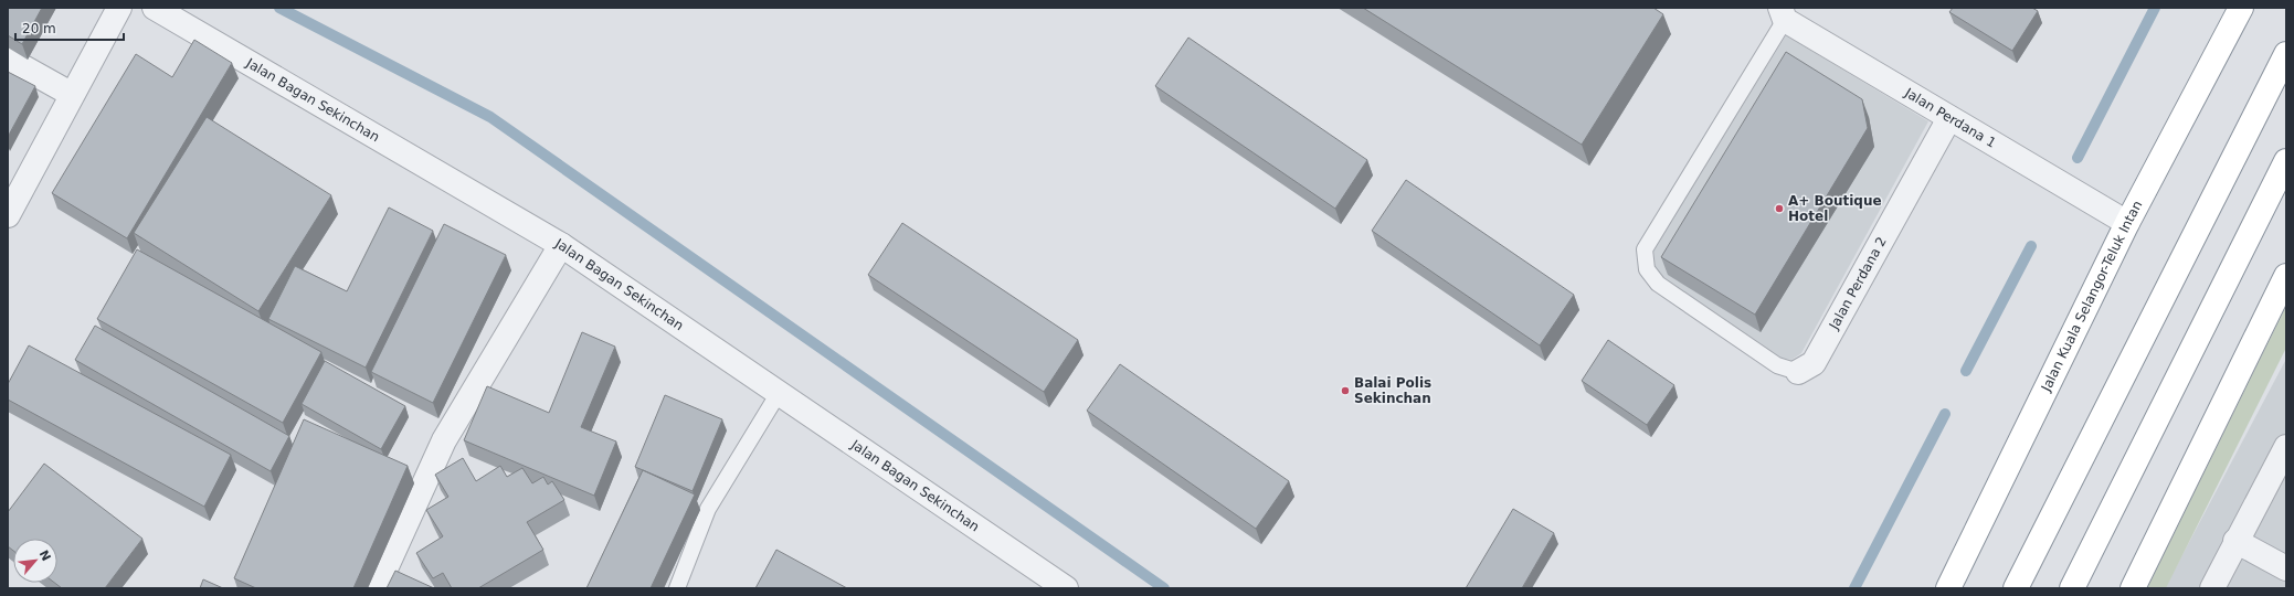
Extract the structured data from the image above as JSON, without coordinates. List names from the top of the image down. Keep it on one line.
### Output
{"streets":{"highway":["Jalan Kuala Selangor-Teluk Intan"],"street":["Jalan Bagan Sekinchan","Jalan Perdana 1","Jalan Perdana 2"]},"crossings":[["Jalan Perdana 1","Jalan Perdana 2"],["Jalan Perdana 1","Jalan Kuala Selangor-Teluk Intan"]],"places":["A+ Boutique Hotel","Balai Polis Sekinchan"],"scale_bar":"20 m","north":"top right"}
